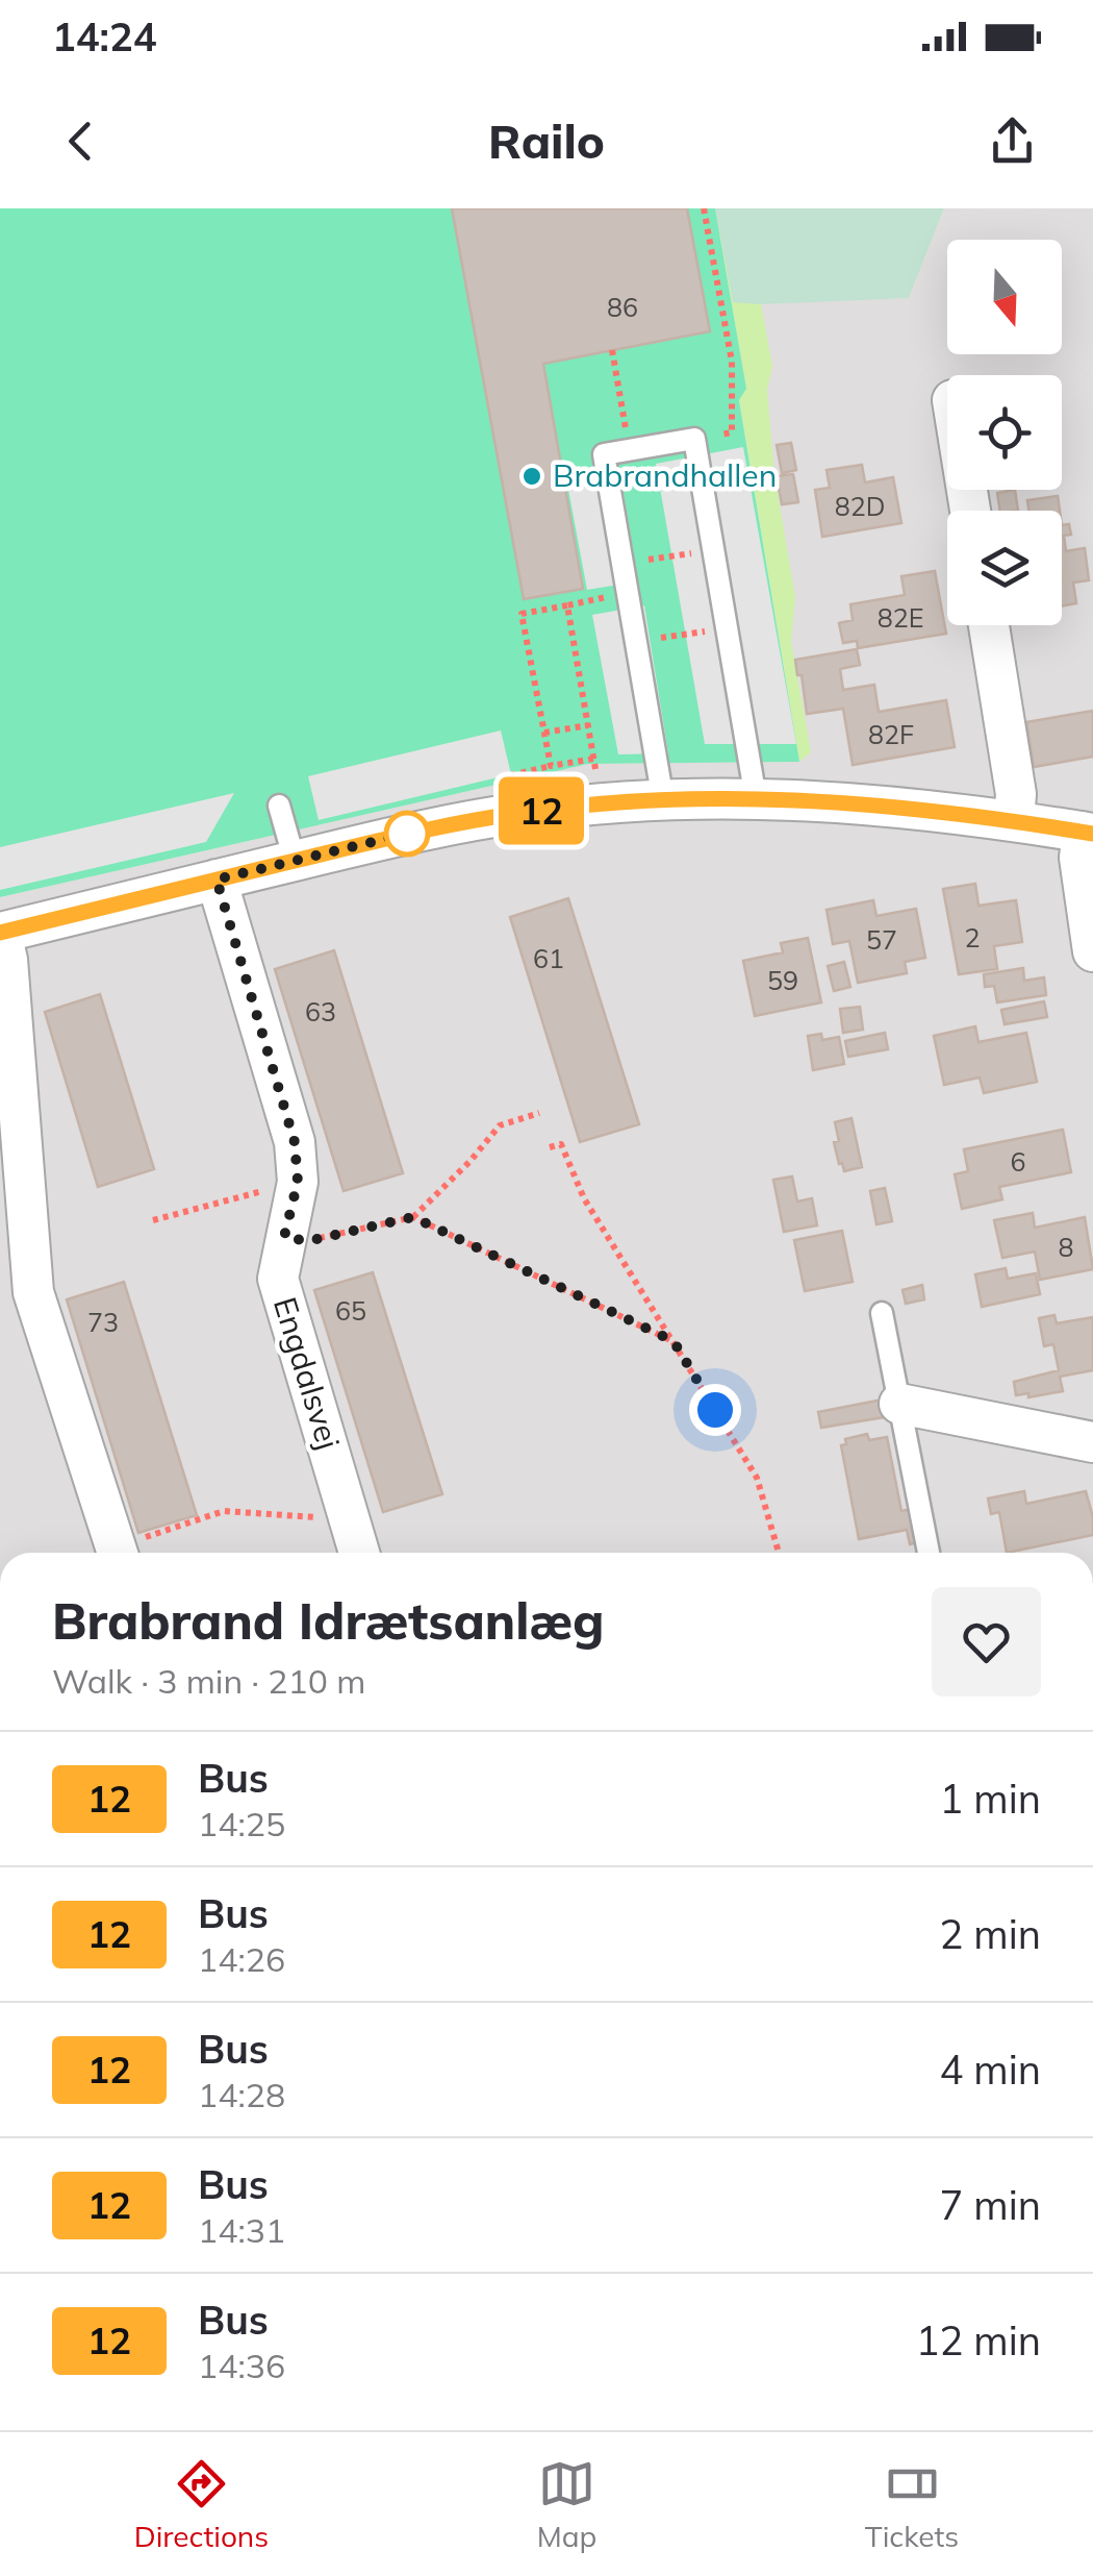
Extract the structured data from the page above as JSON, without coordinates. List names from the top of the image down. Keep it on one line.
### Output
{"streets":{"street":["Engdalsvej"]},"places":["Brabrandhallen"],"lines":["bus line 12"],"house_numbers":["86","82D","82E","82F","2","57","61","59","63","6","8","65","73"],"north":"bottom","page":{"status":"14:24","header":"Railo","on_map":"12","heading":["Brabrand Idrætsanlæg","Walk · 3 min · 210 m"],"list":[{"mark":"12","name":"Bus","note":"14:25","value":"1 min"},{"mark":"12","name":"Bus","note":"14:26","value":"2 min"},{"mark":"12","name":"Bus","note":"14:28","value":"4 min"},{"mark":"12","name":"Bus","note":"14:31","value":"7 min"},{"mark":"12","name":"Bus","note":"14:36","value":"12 min"}],"tabs":["Directions","Map","Tickets"]}}
